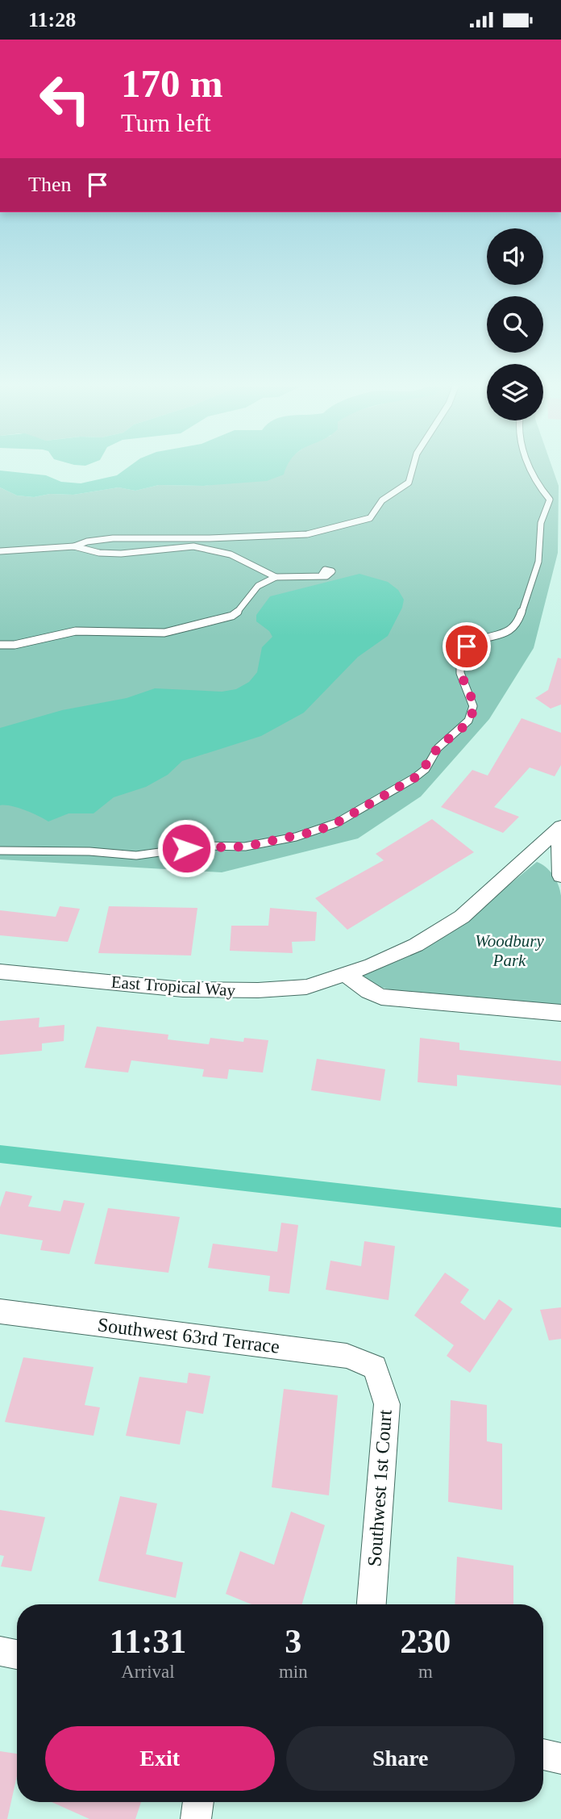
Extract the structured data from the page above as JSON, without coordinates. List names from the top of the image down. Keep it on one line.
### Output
{"streets":{"street":["East Tropical Way","Southwest 63rd Terrace","Southwest 1st Court"]},"crossings":[["Southwest 63rd Terrace","Southwest 1st Court"]],"parks":["Woodbury Park"],"page":{"status":"11:28","turn":["170 m","Turn left"],"then":"Then","eta":["11:31","Arrival","3","min","230","m"],"buttons":["Exit","Share"]}}
